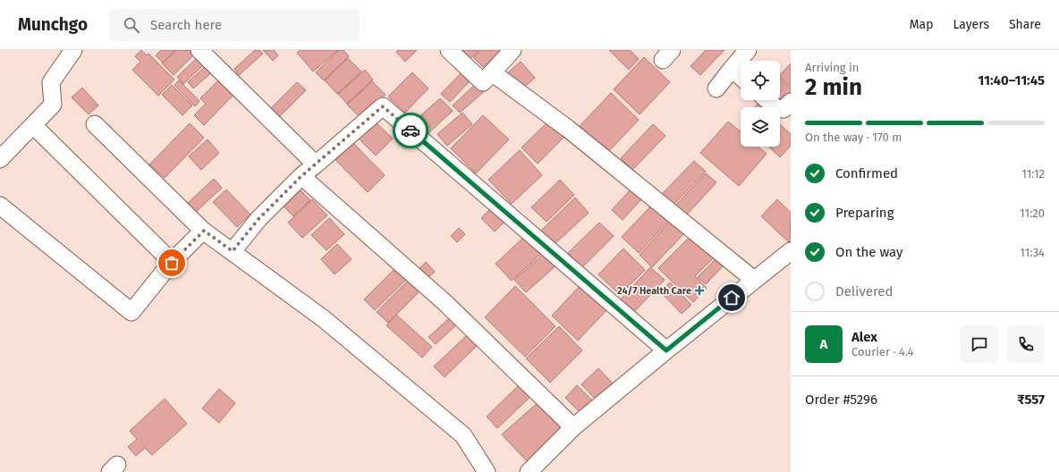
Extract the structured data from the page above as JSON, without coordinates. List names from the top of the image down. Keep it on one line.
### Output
{"places":{"health":["24/7 Health Care"]},"page":{"header":"Munchgo","search":"Search here","nav":["Map","Layers","Share"],"heading":["2 min","Arriving in","11:40–11:45"],"panel":["Alex","Courier · 4.4","Order #5296","₹557"],"bar":"On the way · 170 m","list":[["Confirmed","11:12"],["Preparing","11:20"],["On the way","11:34"],"Delivered"],"round":"A"}}
